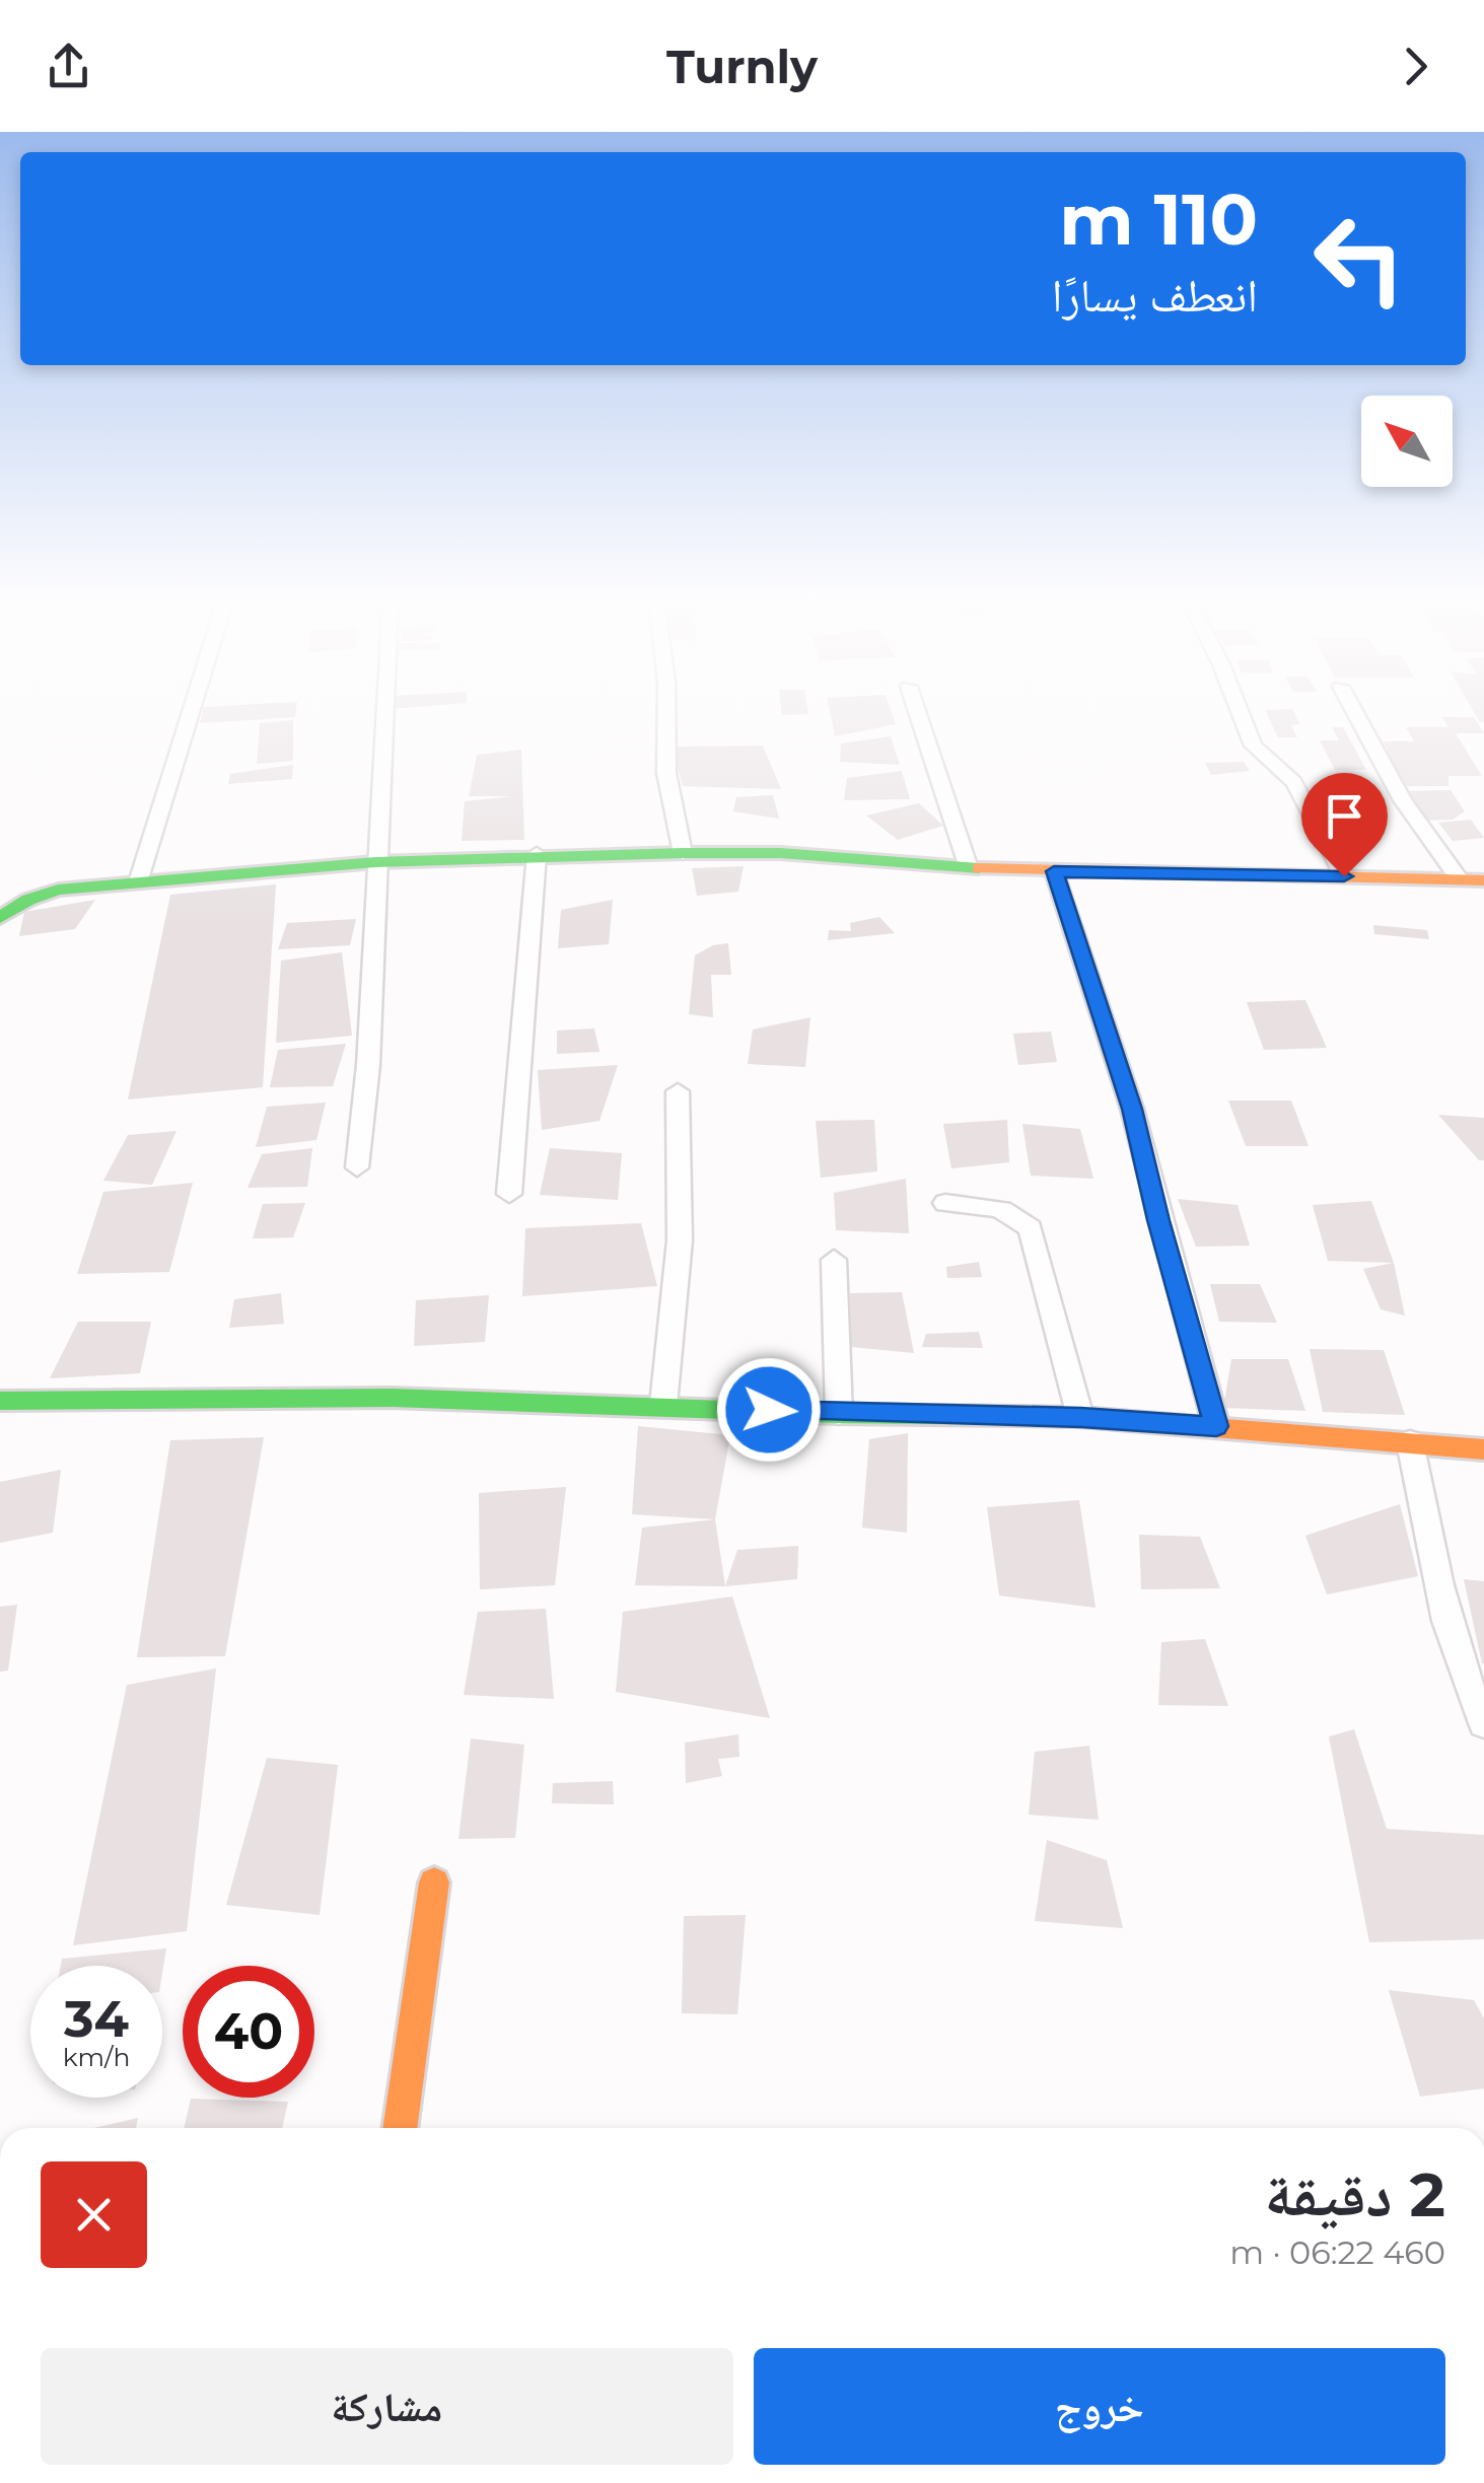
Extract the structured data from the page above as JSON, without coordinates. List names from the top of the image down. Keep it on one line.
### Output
{"north":"top left","page":{"header":"Turnly","turn":["110 m","انعطف يسارًا"],"speed":"34 km/h","limit":"40","heading":["2 دقيقة","460 m · 06:22"],"buttons":["خروج","مشاركة"]}}
